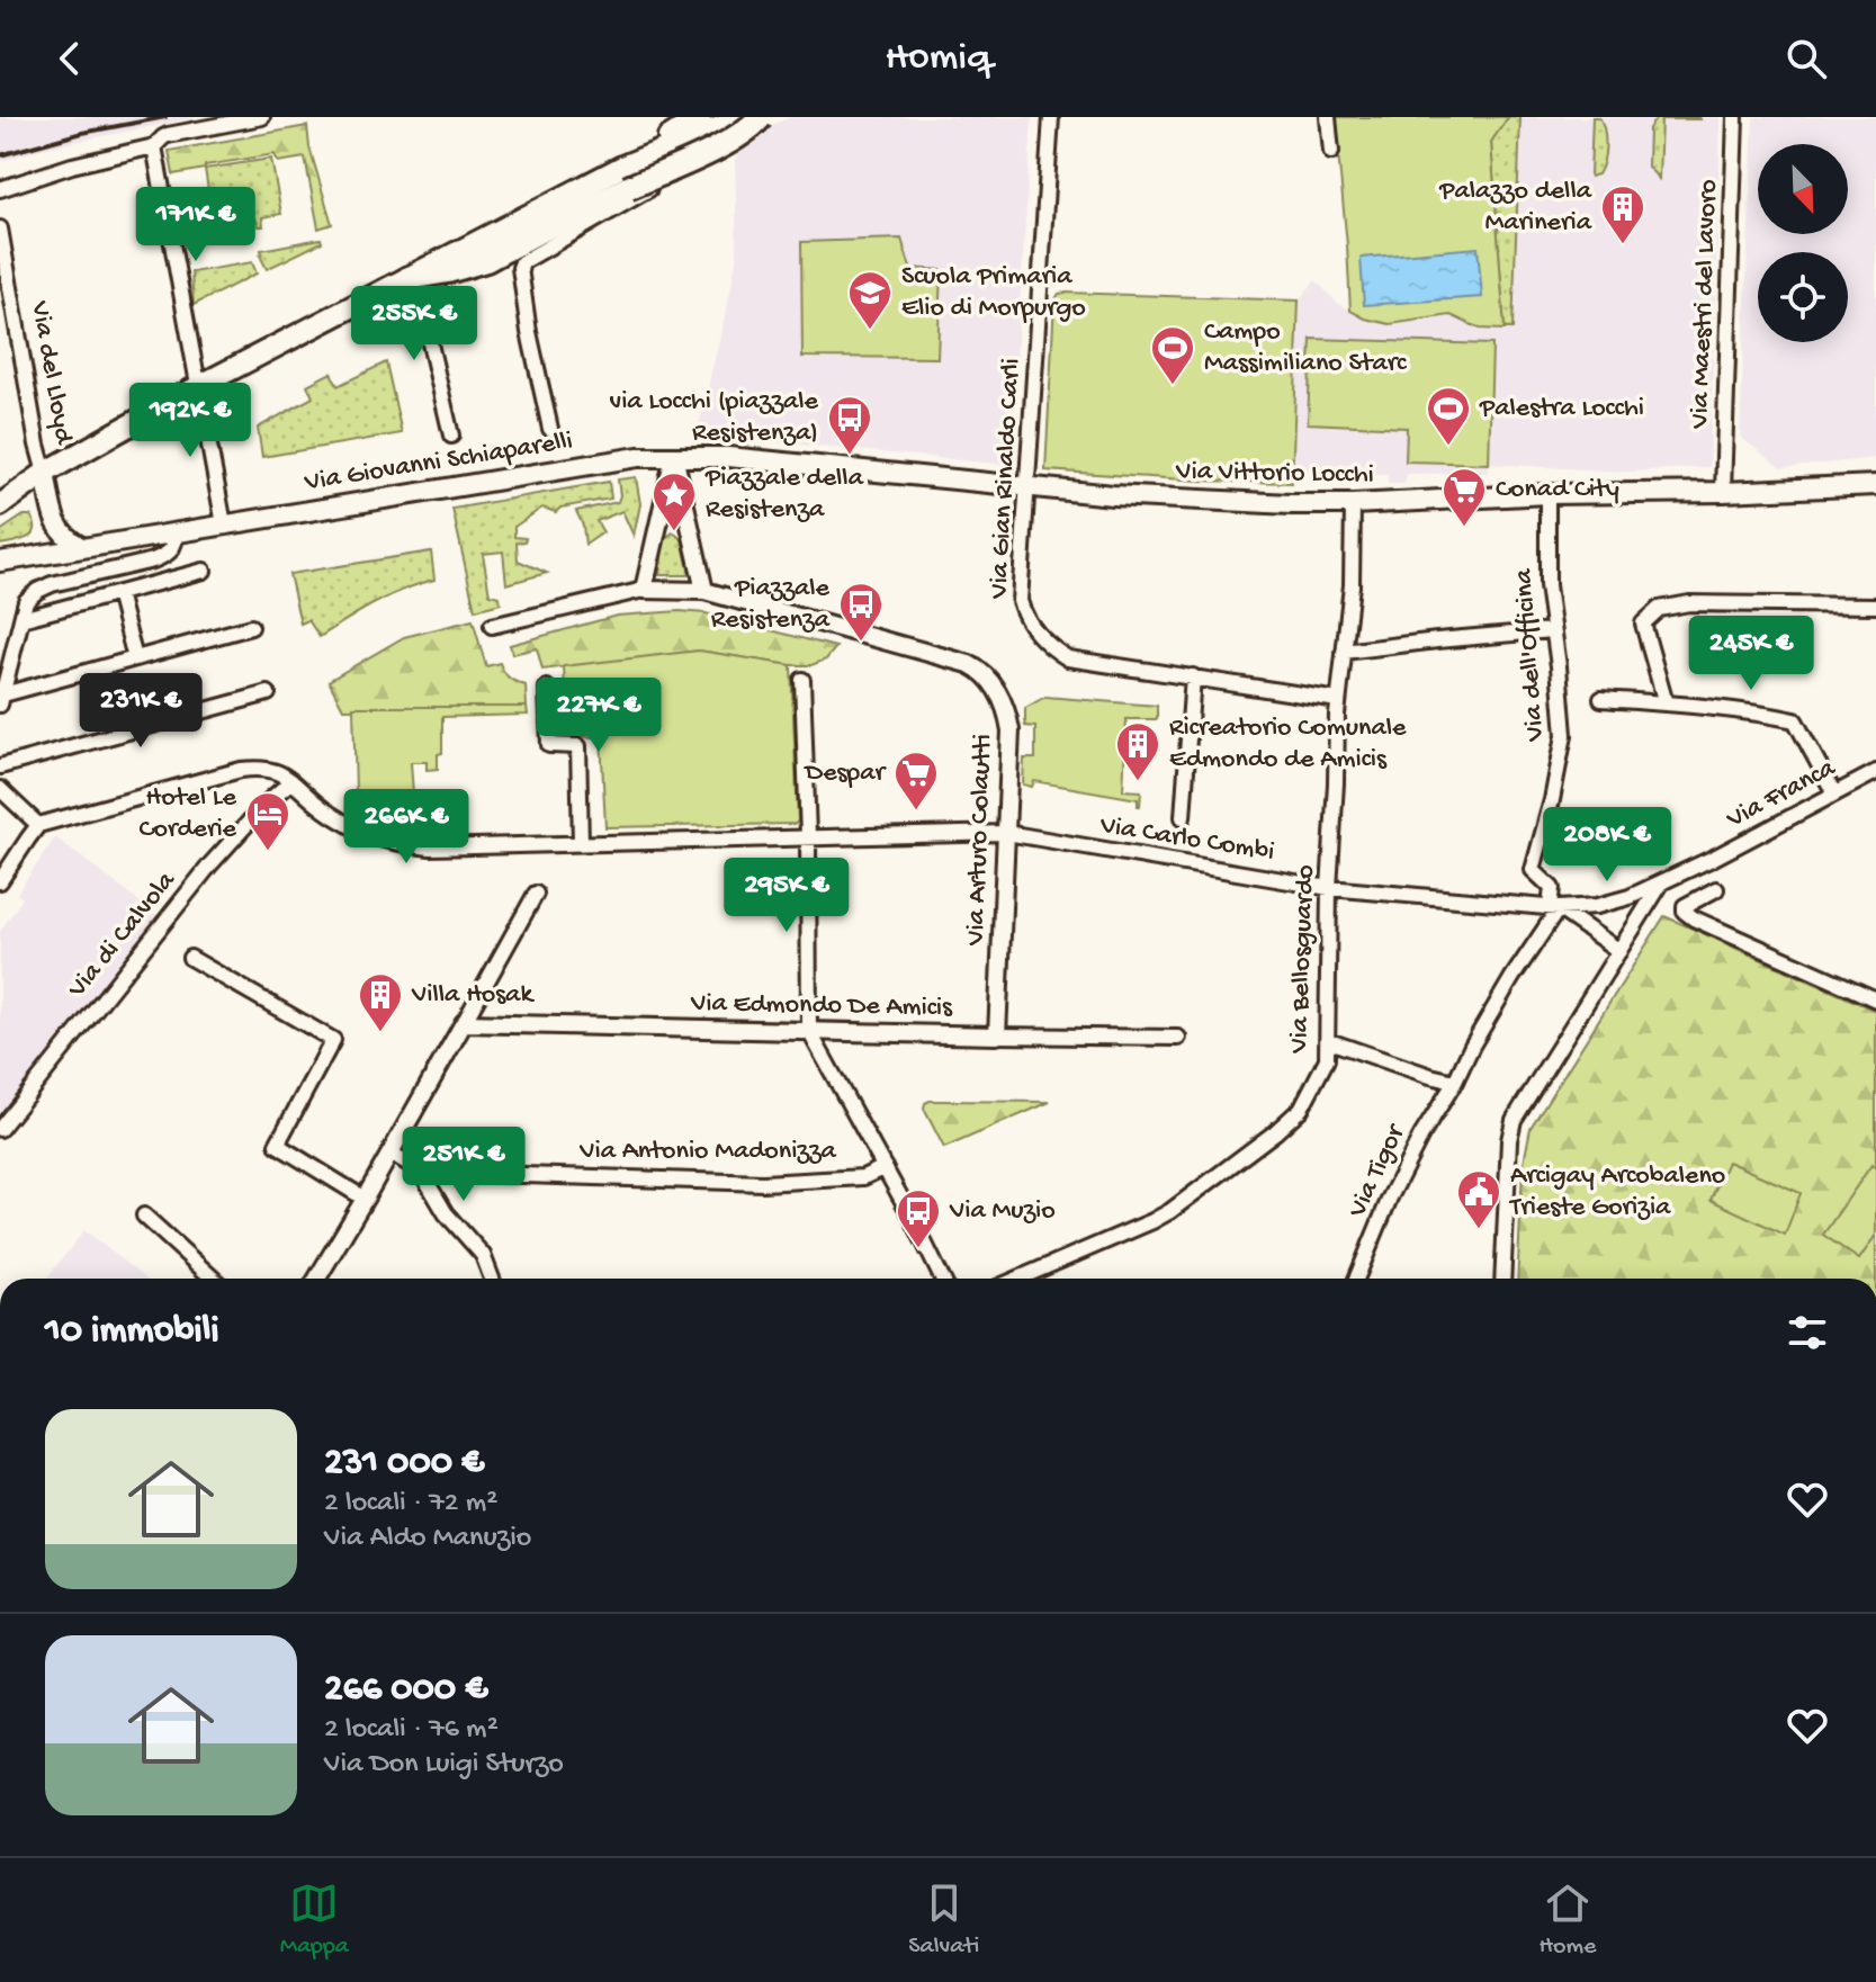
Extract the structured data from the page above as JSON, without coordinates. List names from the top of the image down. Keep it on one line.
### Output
{"streets":{"main road":["Via Giovanni Schiaparelli","Via Vittorio Locchi"],"street":["Via Maestri del Lavoro","Via del Lloyd","Via Gian Rinaldo Carli","Via dell'Officina","Via Franca","Via Arturo Colautti","Via Carlo Combi","Via di Calvola","Via Bellosguardo","Via Edmondo De Amicis","Via Antonio Madonizza","Via Tigor"]},"crossings":[["Via Maestri del Lavoro","Via Vittorio Locchi"],["Via Giovanni Schiaparelli","Via Vittorio Locchi"],["Via Vittorio Locchi","Via Gian Rinaldo Carli"],["Via Vittorio Locchi","Via dell'Officina"],["Via Vittorio Locchi","Via Bellosguardo"],["Via Gian Rinaldo Carli","Via Bellosguardo"],["Via dell'Officina","Via Franca"],["Via dell'Officina","Via Carlo Combi"],["Via dell'Officina","Via Tigor"],["Via Franca","Via Carlo Combi"],["Via Franca","Via Tigor"],["Via Arturo Colautti","Via Carlo Combi"],["Via Arturo Colautti","Via Edmondo De Amicis"],["Via Carlo Combi","Via di Calvola"],["Via Carlo Combi","Via Bellosguardo"],["Via Carlo Combi","Via Tigor"]],"places":{"building":["Palazzo della Marineria","Ricreatorio Comunale Edmondo de Amicis","Villa Hosak"],"school or university":["Scuola Primaria Elio di Morpurgo"],"sports":["Campo Massimiliano Starc","Palestra Locchi"],"bus stop":["via Locchi (piazzale Resistenza)","Piazzale Resistenza","Via Muzio"],"supermarket":["Conad City","Despar"],"place":["Piazzale della Resistenza"],"hotel":["Hotel Le Corderie"],"public building":["Arcigay Arcobaleno Trieste Gorizia"]},"north":"bottom right","page":{"header":"Homiq","price":["171K €","255K €","192K €","245K €","231K €","227K €","266K €","208K €","295K €","251K €"],"heading":"10 immobili","list":[{"name":"231 000 €","note":"2 locali · 72 m² · Via Aldo Manuzio"},{"name":"266 000 €","note":"2 locali · 76 m² · Via Don Luigi Sturzo"}],"tabs":["Mappa","Salvati","Home"]}}
